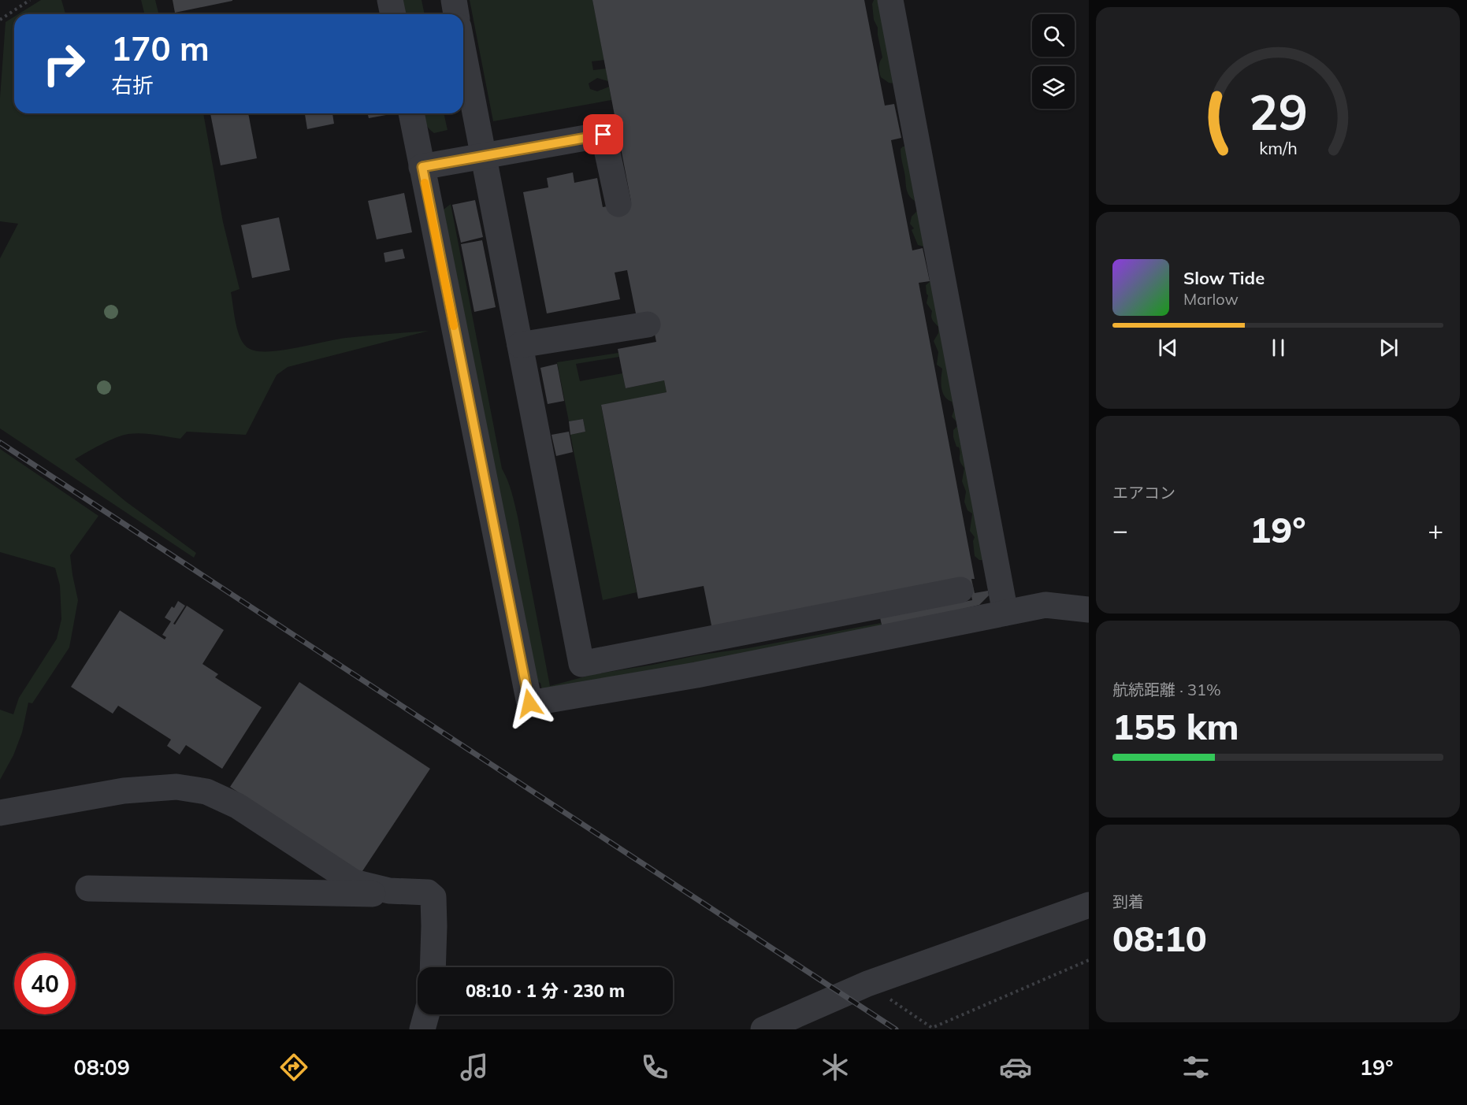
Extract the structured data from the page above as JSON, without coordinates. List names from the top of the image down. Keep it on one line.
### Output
{"page":{"turn":["170 m","右折"],"song":["Slow Tide","Marlow"],"tile":["エアコン",["航続距離 · 31%","155 km"],["到着","08:10"]],"heat":["−","19°","+"],"limit":"40","trip":"08:10 · 1 分 · 230 m","tabs":["08:09","19°"],"gauge":["29","km/h"]}}
